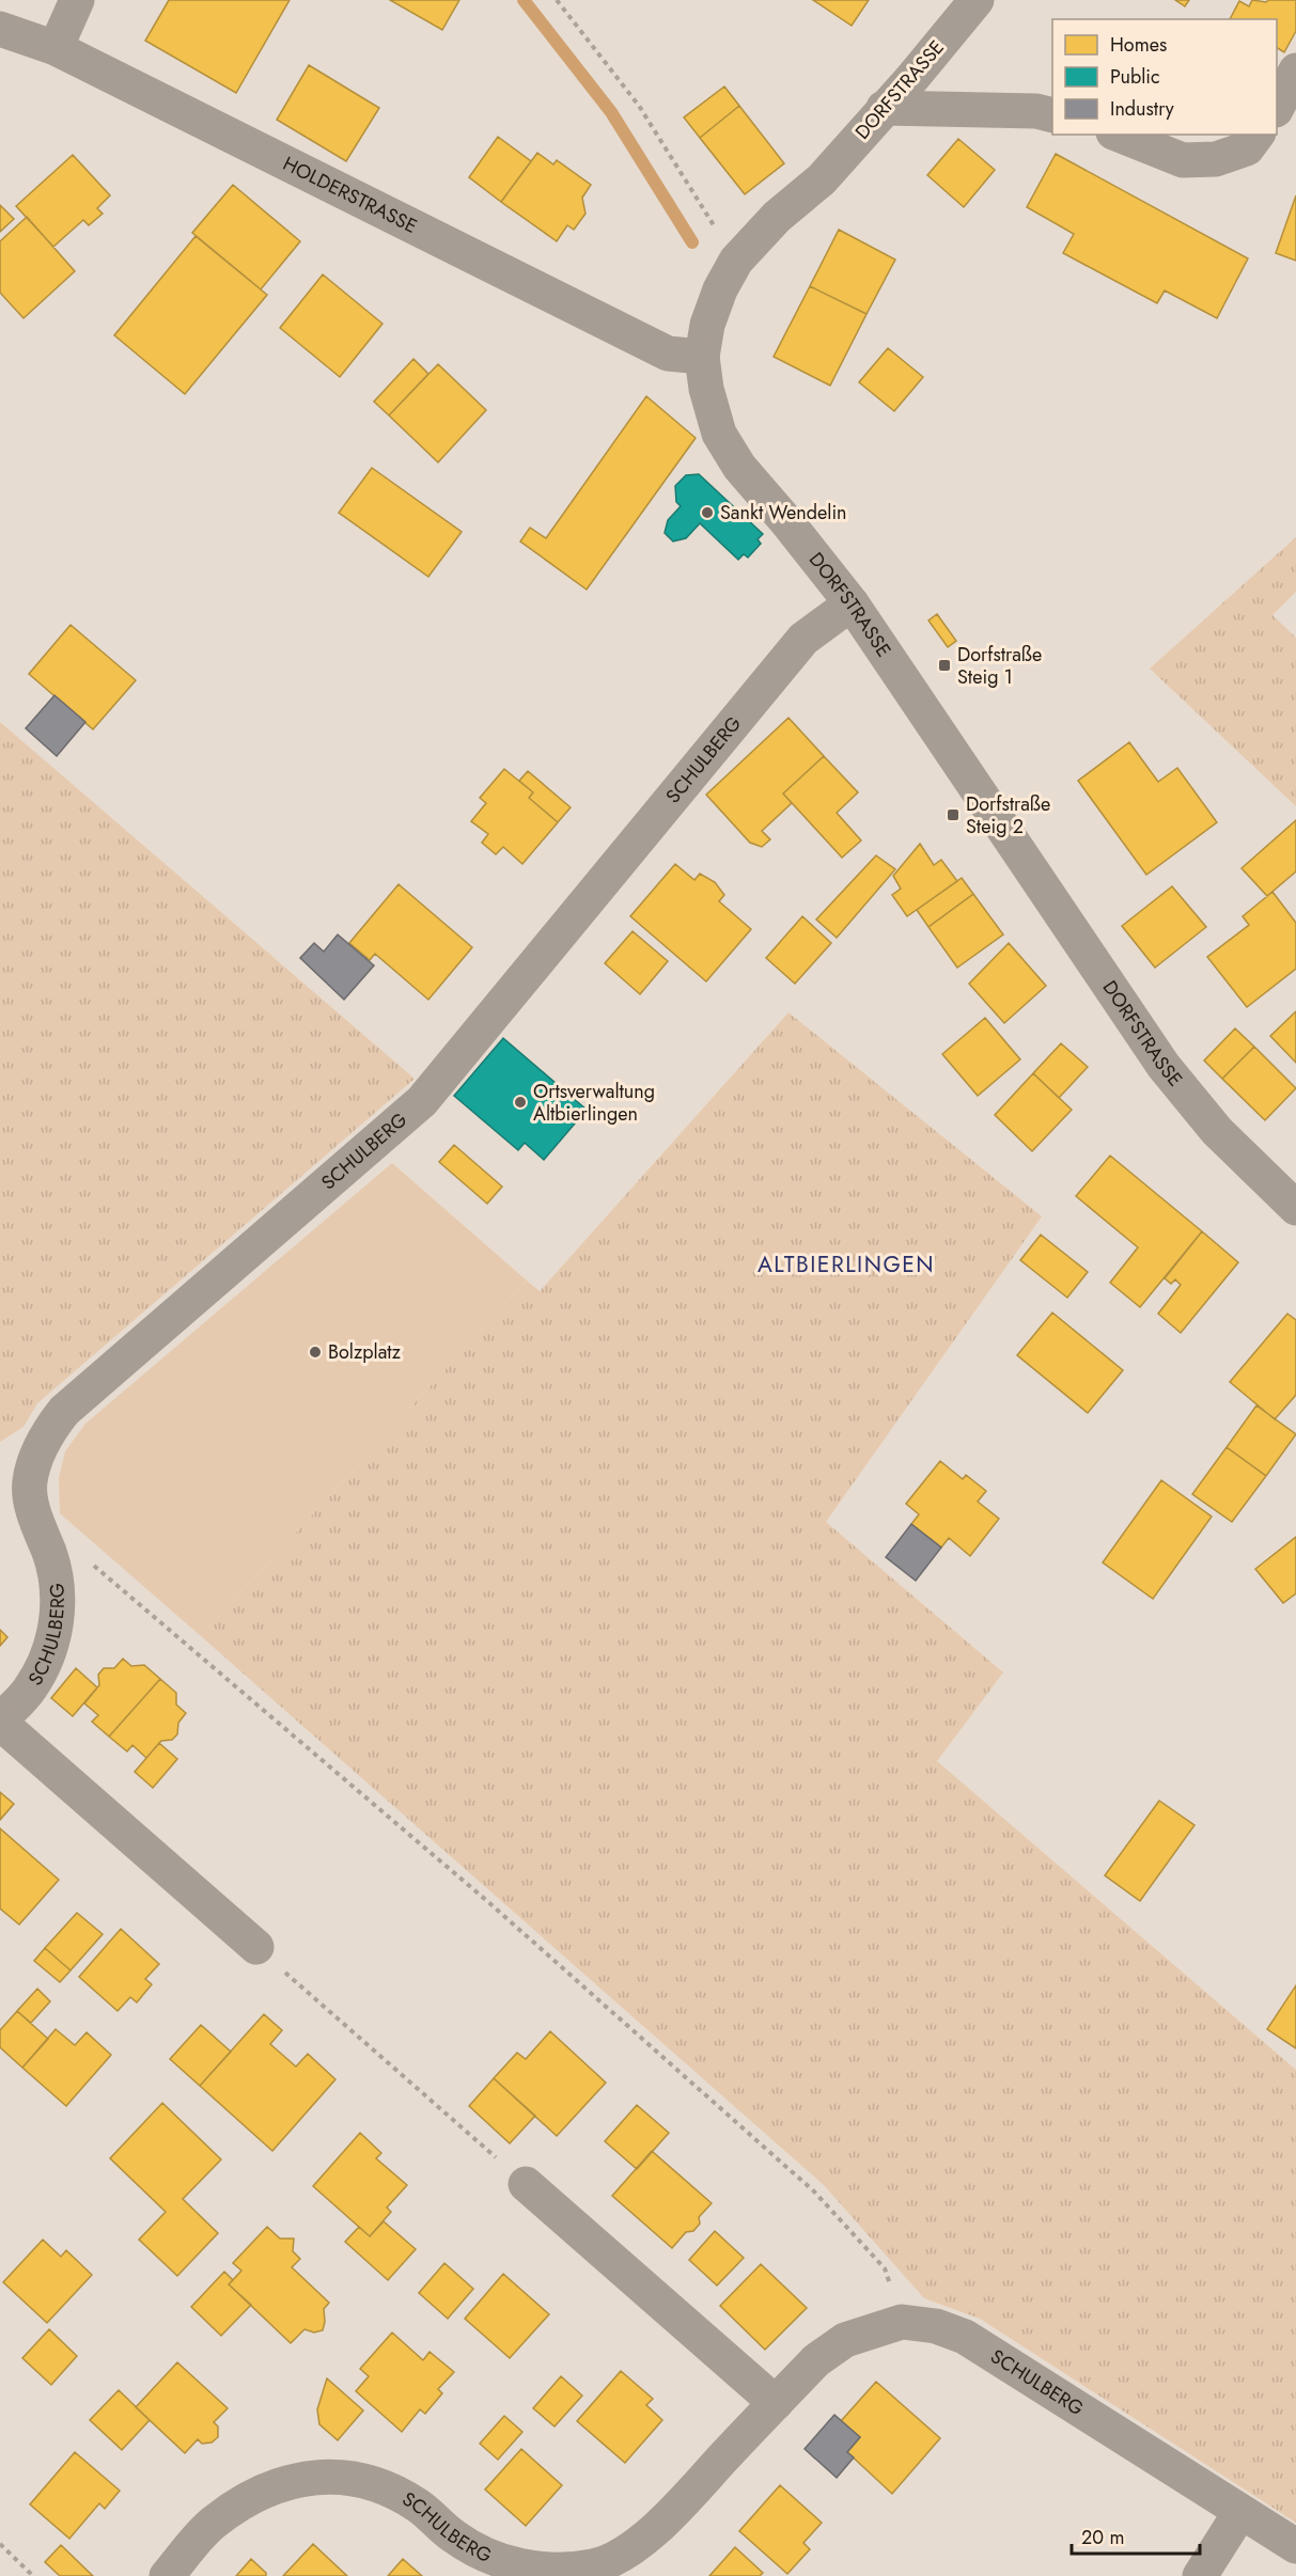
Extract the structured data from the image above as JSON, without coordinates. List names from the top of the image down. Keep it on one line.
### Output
{"streets":{"street":["DORFSTRASSE","HOLDERSTRASSE","SCHULBERG"]},"crossings":[["DORFSTRASSE","HOLDERSTRASSE"],["DORFSTRASSE","SCHULBERG"]],"districts":["ALTBIERLINGEN"],"places":{"other":["Sankt Wendelin","Ortsverwaltung Altbierlingen","Bolzplatz"],"transit":["Dorfstraße Steig 1","Dorfstraße Steig 2"]},"legend":["Homes","Public","Industry"],"scale_bar":"20 m"}
